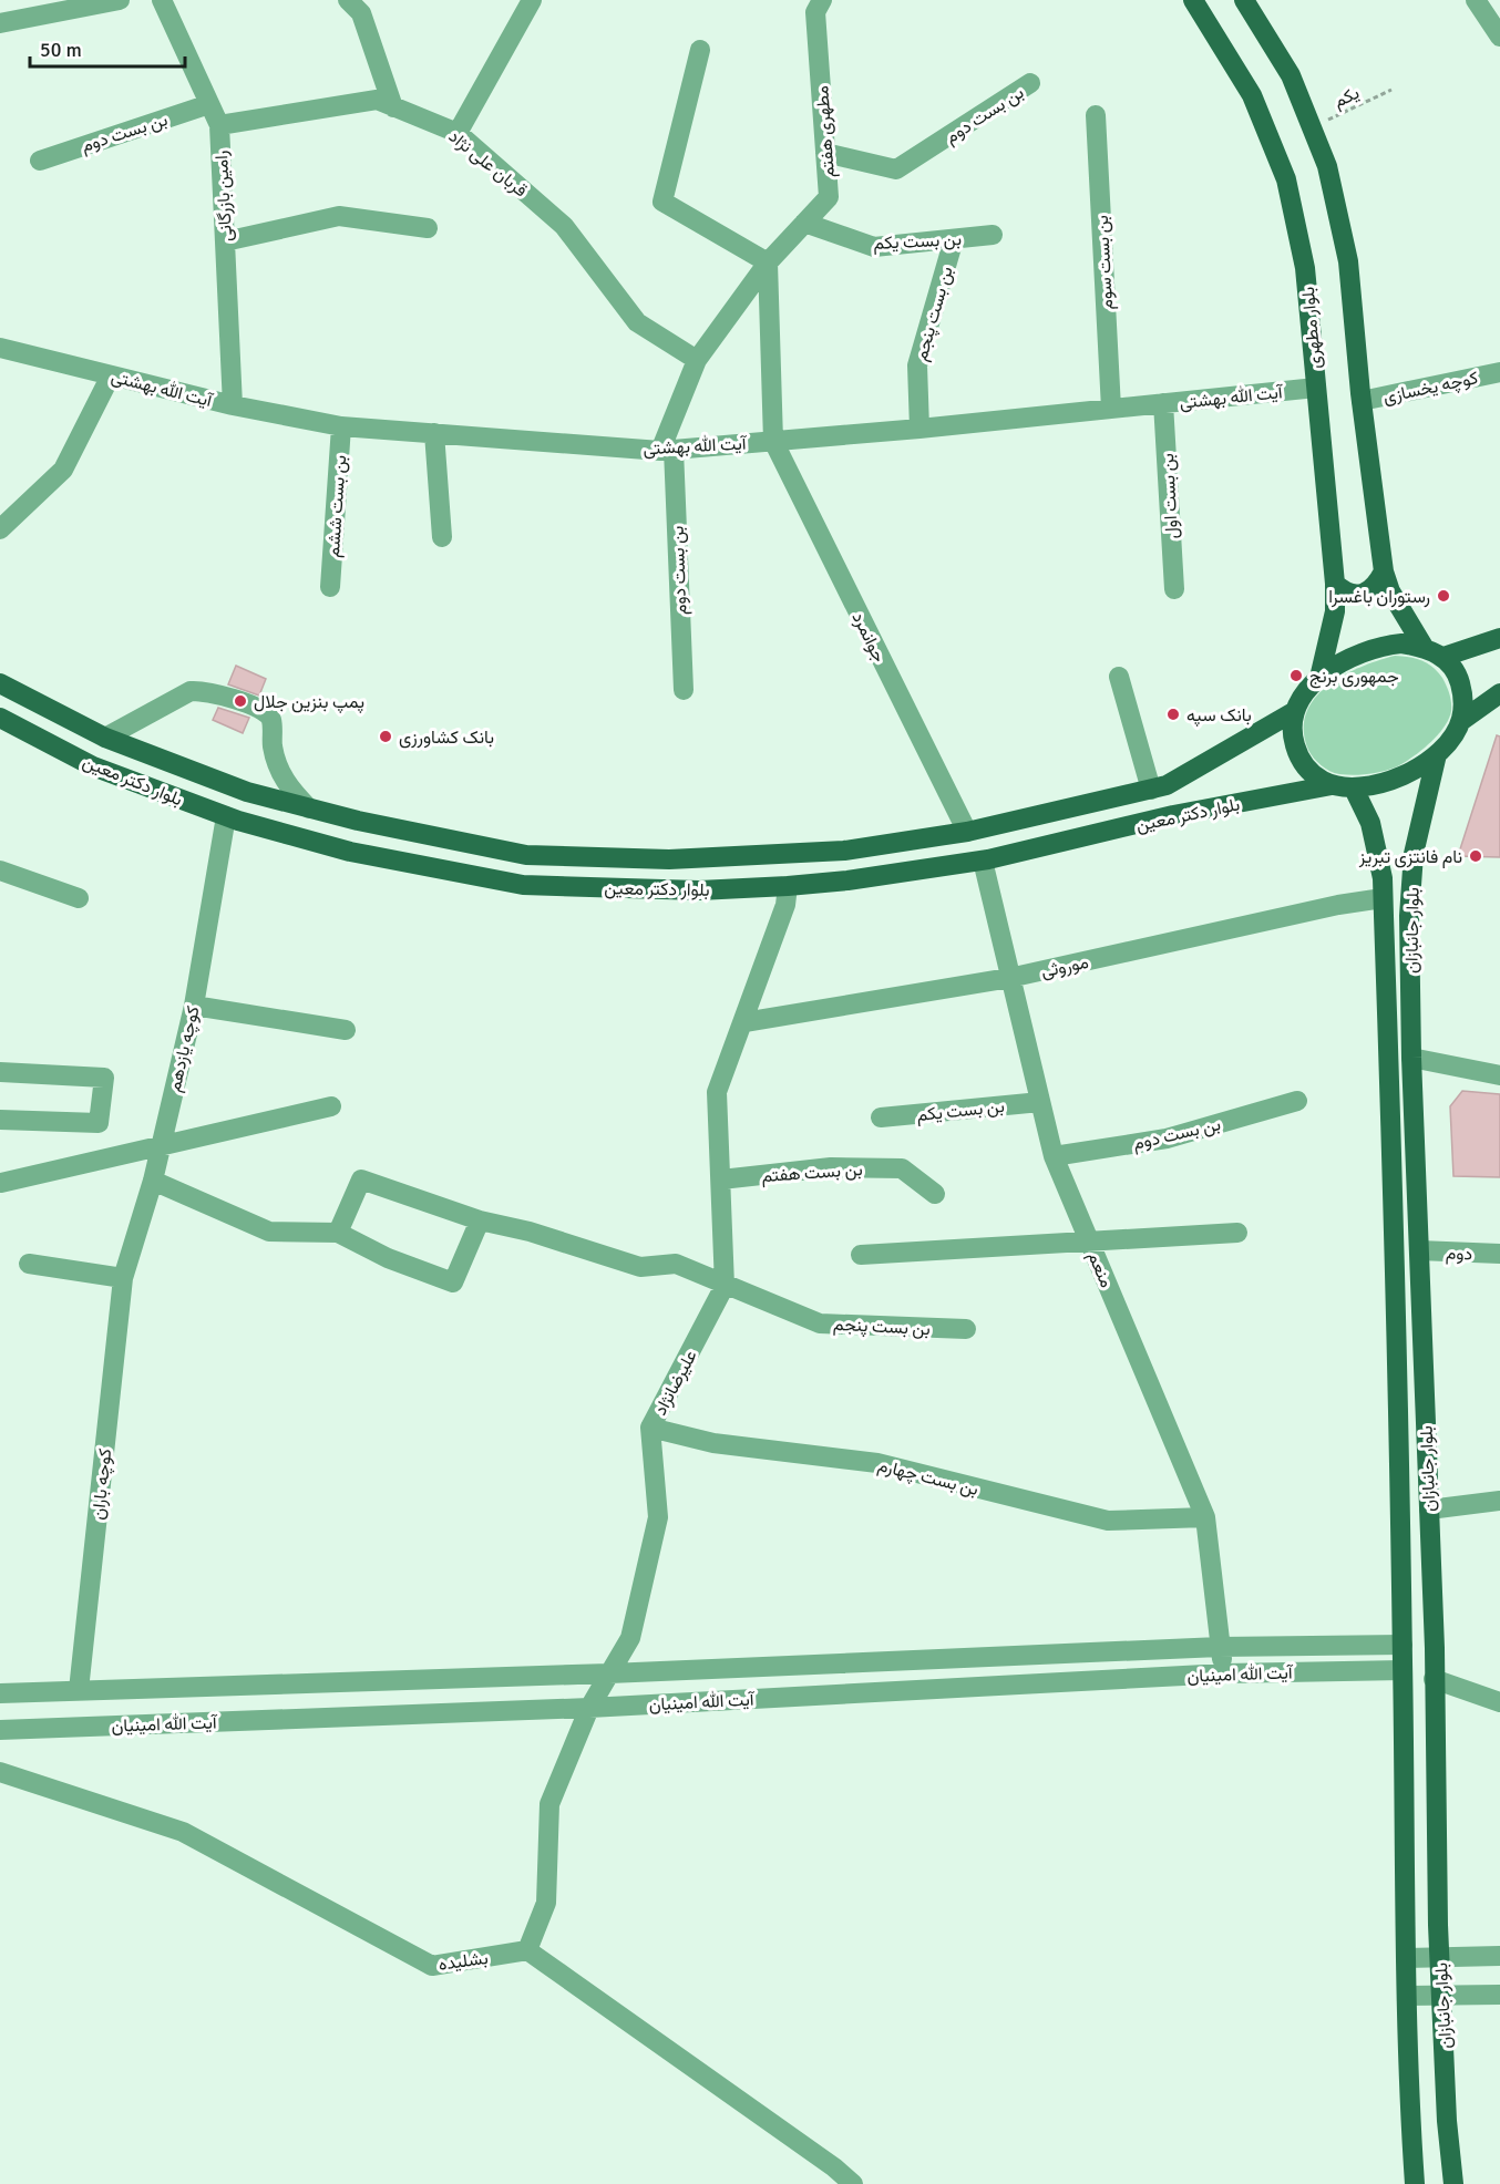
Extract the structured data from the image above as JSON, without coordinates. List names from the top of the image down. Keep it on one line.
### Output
{"streets":{"main road":["بلوار مطهری","بلوار دکتر معین","بلوار جانبازان"],"street":["بن بست دوم","مطهری هفتم","قربان علی نژاد","رامین بازرگانی","بن بست یکم","بن بست سوم","بن بست پنجم","کوچه یخسازی","آیت الله بهشتی","بن بست اول","بن بست ششم","جوانمرد","موروثی","کوچه یازدهم","بن بست هفتم","دوم","منعم","علیرضانژاد","بن بست چهارم","کوچه باران","آیت الله امینیان","بشلیده"],"path":["یکم"]},"crossings":[["بن بست دوم","مطهری هفتم"],["بن بست دوم","رامین بازرگانی"],["بن بست دوم","آیت الله بهشتی"],["بن بست دوم","منعم"],["مطهری هفتم","قربان علی نژاد"],["مطهری هفتم","بن بست یکم"],["مطهری هفتم","آیت الله بهشتی"],["قربان علی نژاد","رامین بازرگانی"],["رامین بازرگانی","آیت الله بهشتی"],["بن بست یکم","بن بست پنجم"],["بن بست یکم","منعم"],["بن بست سوم","آیت الله بهشتی"],["بن بست پنجم","آیت الله بهشتی"],["بن بست پنجم","علیرضانژاد"],["بلوار مطهری","آیت الله بهشتی"],["بلوار مطهری","بلوار دکتر معین"],["بلوار مطهری","بلوار جانبازان"],["آیت الله بهشتی","بن بست اول"],["آیت الله بهشتی","بن بست ششم"],["آیت الله بهشتی","جوانمرد"],["جوانمرد","بلوار دکتر معین"],["بلوار دکتر معین","بلوار جانبازان"],["بلوار دکتر معین","کوچه یازدهم"],["بلوار دکتر معین","منعم"],["بلوار دکتر معین","علیرضانژاد"],["بلوار جانبازان","موروثی"],["بلوار جانبازان","دوم"],["بلوار جانبازان","آیت الله امینیان"],["موروثی","منعم"],["موروثی","علیرضانژاد"],["کوچه یازدهم","کوچه باران"],["بن بست هفتم","علیرضانژاد"],["منعم","بن بست چهارم"],["منعم","آیت الله امینیان"],["علیرضانژاد","بن بست چهارم"],["علیرضانژاد","آیت الله امینیان"],["علیرضانژاد","بشلیده"],["کوچه باران","آیت الله امینیان"]],"places":["رستوران باغسرا","جمهوری برنج","پمپ بنزین جلال","بانک سپه","بانک کشاورزی","نام فانتزی تبریز"],"scale_bar":"50 m"}
